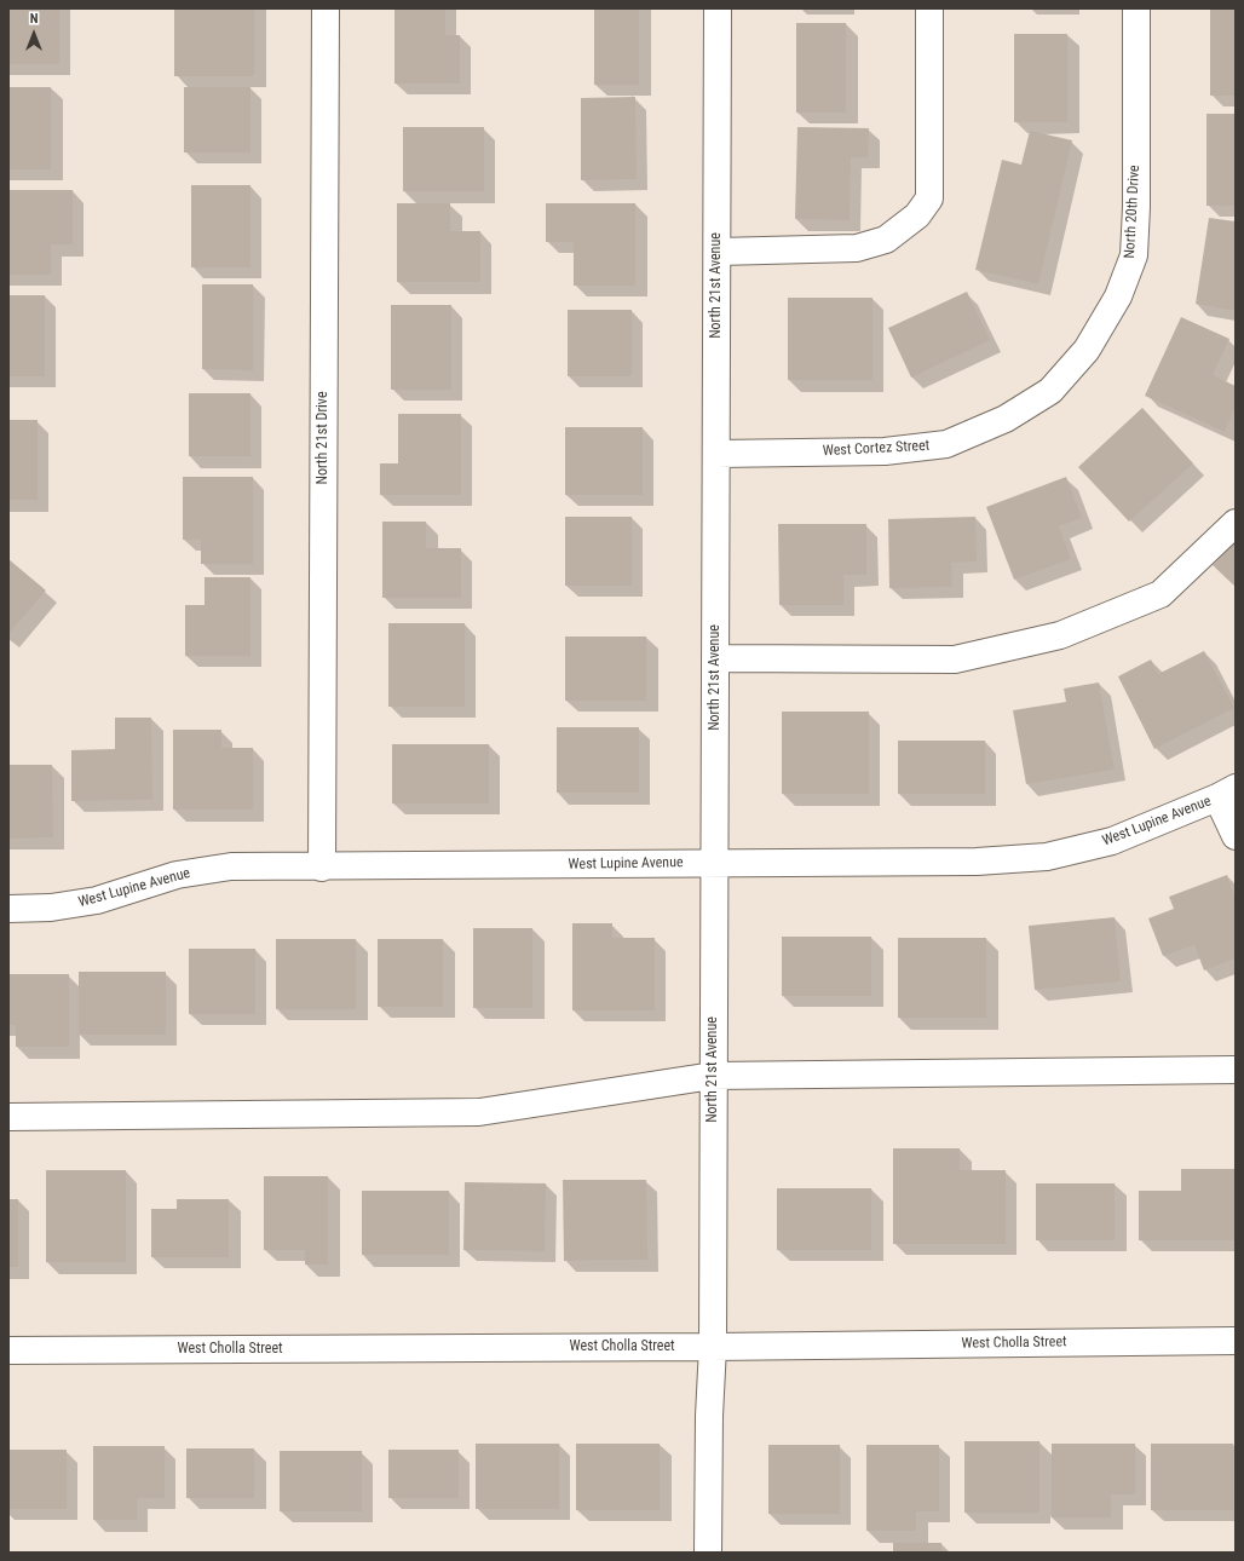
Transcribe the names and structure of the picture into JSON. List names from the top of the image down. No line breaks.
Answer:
{"streets":{"street":["North 20th Drive","North 21st Avenue","North 21st Drive","West Cortez Street","West Lupine Avenue","West Cholla Street"]},"crossings":[["North 20th Drive","West Cortez Street"],["North 21st Avenue","West Cortez Street"],["North 21st Avenue","West Lupine Avenue"],["North 21st Avenue","West Cholla Street"],["North 21st Drive","West Lupine Avenue"]],"north":"top"}
